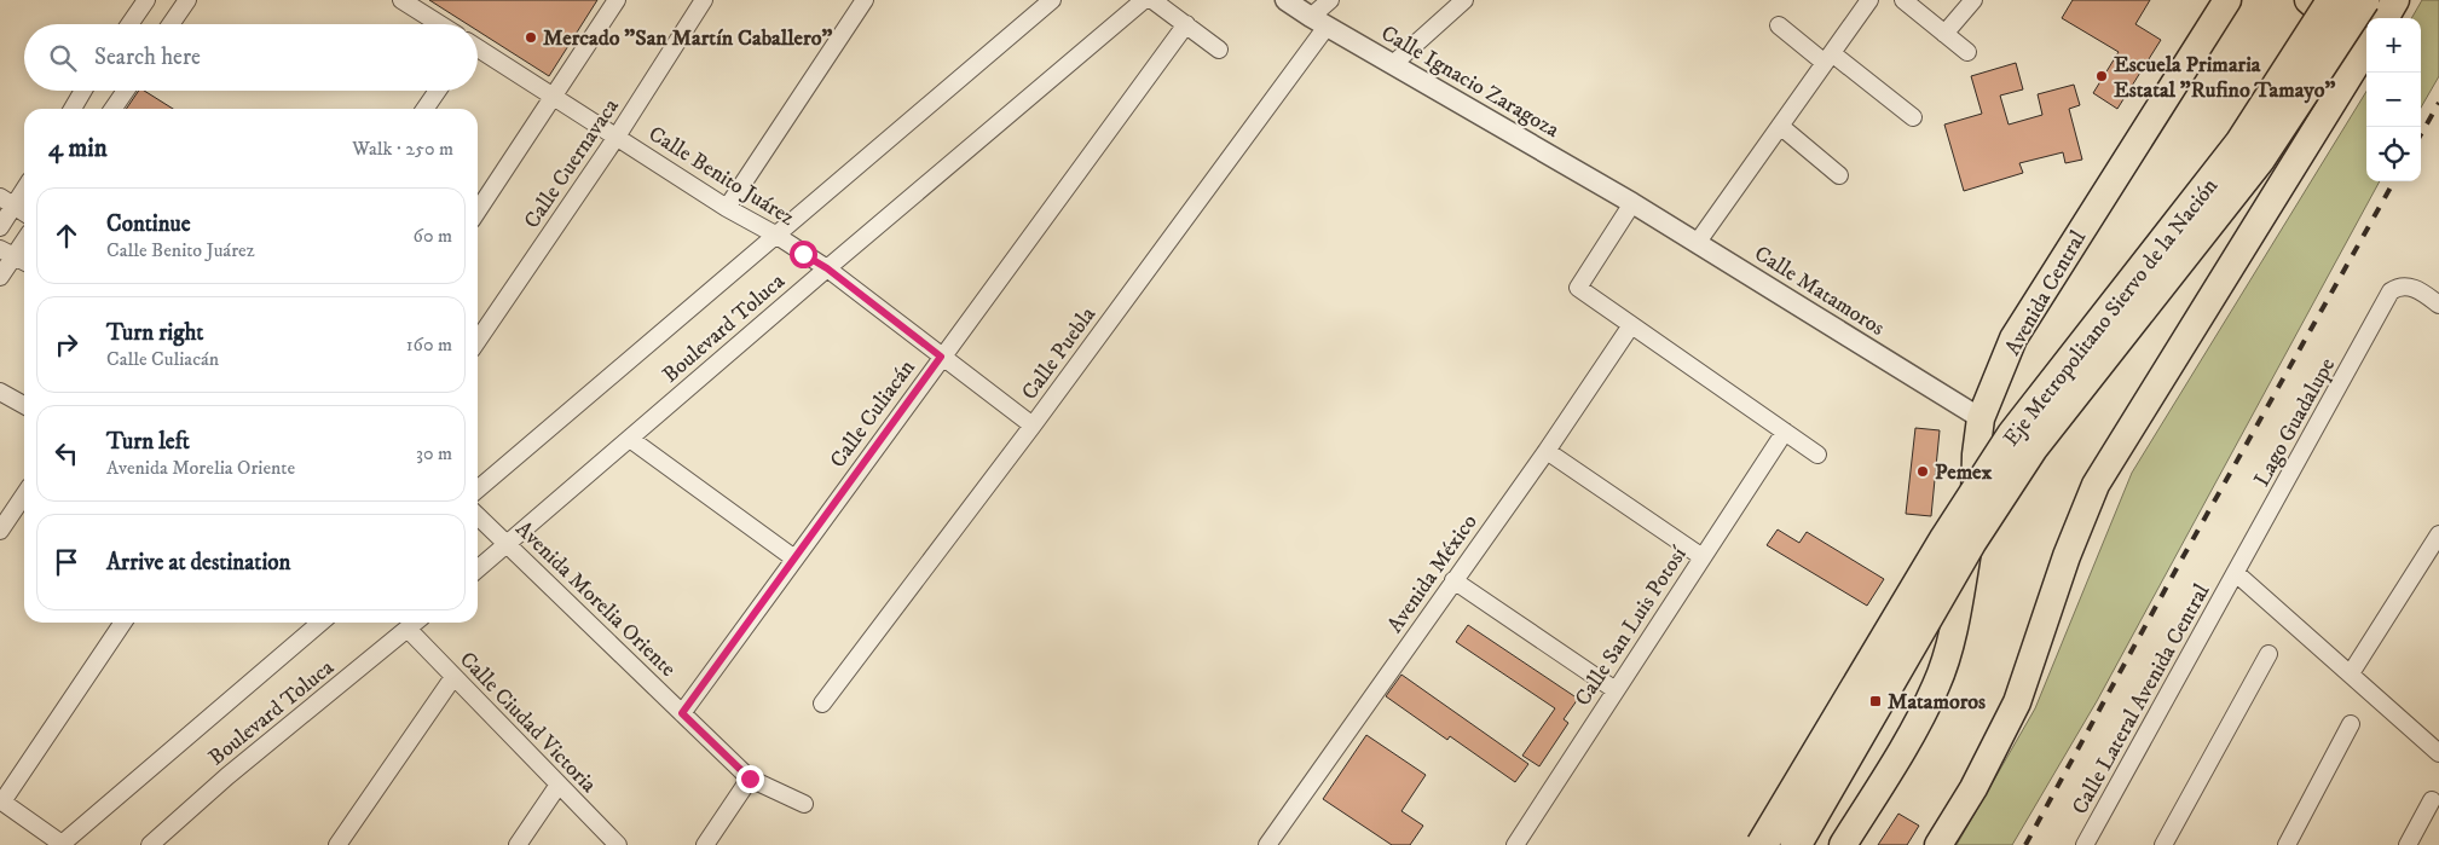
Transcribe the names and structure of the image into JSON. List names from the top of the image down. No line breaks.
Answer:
{"streets":{"highway":["Avenida Central","Eje Metropolitano Siervo de la Nación"],"street":["Calle Ignacio Zaragoza","Calle Cuernavaca","Calle Benito Juárez","Calle Matamoros","Boulevard Toluca","Calle Puebla","Calle Culiacán","Lago Guadalupe","Avenida México","Avenida Morelia Oriente","Calle San Luis Potosí","Calle Lateral Avenida Central","Calle Ciudad Victoria"]},"crossings":[["Calle Ignacio Zaragoza","Calle Matamoros"],["Calle Ignacio Zaragoza","Calle Puebla"],["Calle Cuernavaca","Calle Benito Juárez"],["Calle Benito Juárez","Boulevard Toluca"],["Calle Benito Juárez","Calle Puebla"],["Calle Benito Juárez","Calle Culiacán"],["Calle Matamoros","Avenida Central"],["Boulevard Toluca","Avenida Morelia Oriente"],["Boulevard Toluca","Calle Ciudad Victoria"],["Calle Culiacán","Avenida Morelia Oriente"],["Lago Guadalupe","Calle Lateral Avenida Central"]],"places":{"other":["Mercado \"San Martín Caballero\"","Escuela Primaria Estatal \"Rufino Tamayo\"","Pemex"],"transit":["Matamoros"]},"page":{"map_buttons":["+","−"],"search":"Search here","heading":["4 min","Walk · 250 m"],"list":[["Continue","Calle Benito Juárez","60 m"],["Turn right","Calle Culiacán","160 m"],["Turn left","Avenida Morelia Oriente","30 m"],"Arrive at destination"]}}
